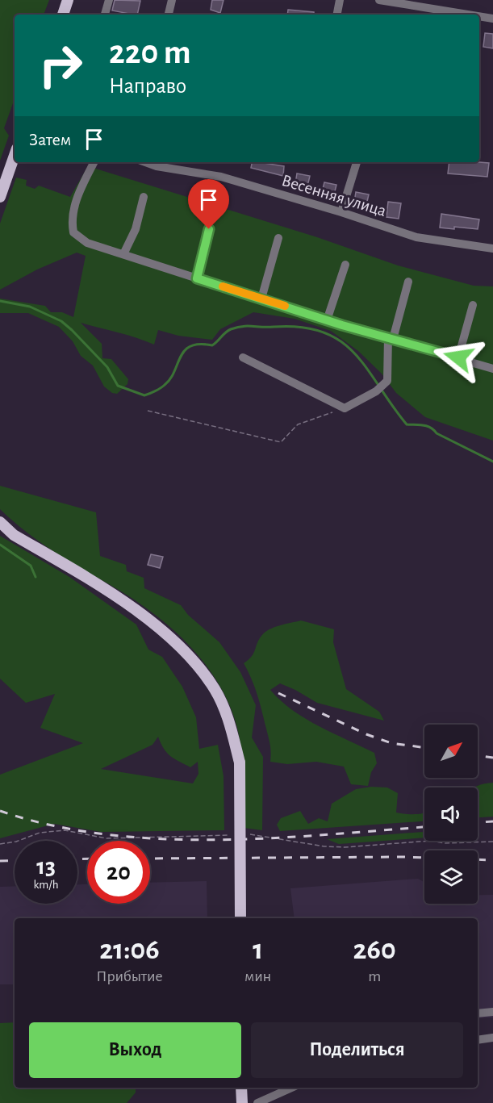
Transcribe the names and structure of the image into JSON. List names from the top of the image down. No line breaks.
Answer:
{"streets":{"street":["Весенняя улица"]},"north":"top right","page":{"turn":["220 m","Направо"],"then":"Затем","speed":"13 km/h","limit":"20","eta":["21:06","Прибытие","1","мин","260","m"],"buttons":["Выход","Поделиться"]}}
